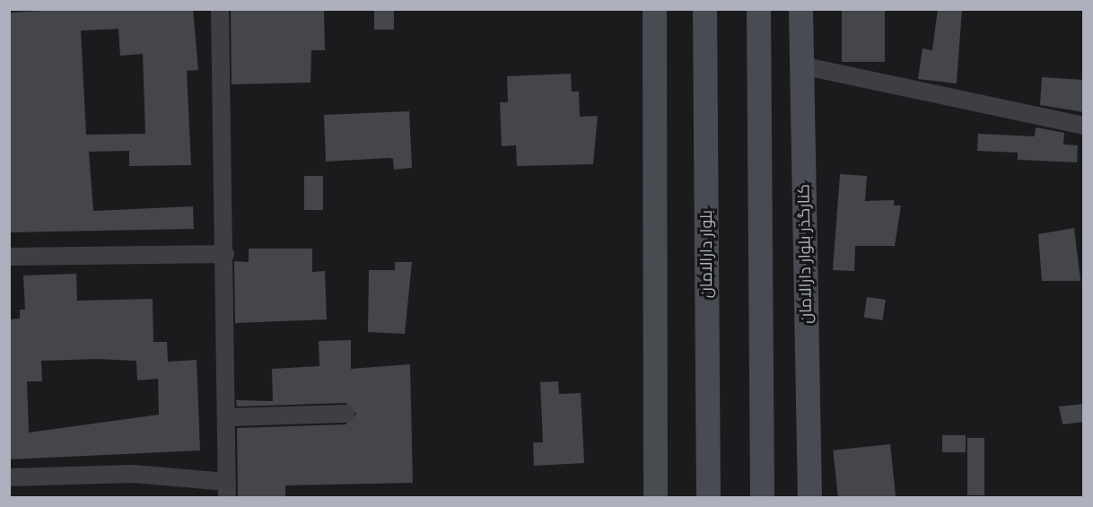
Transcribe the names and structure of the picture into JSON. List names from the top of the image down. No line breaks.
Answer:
{"streets":{"street":["بلوار دارالامان","کنارگذر بلوار دارالامان"]}}
